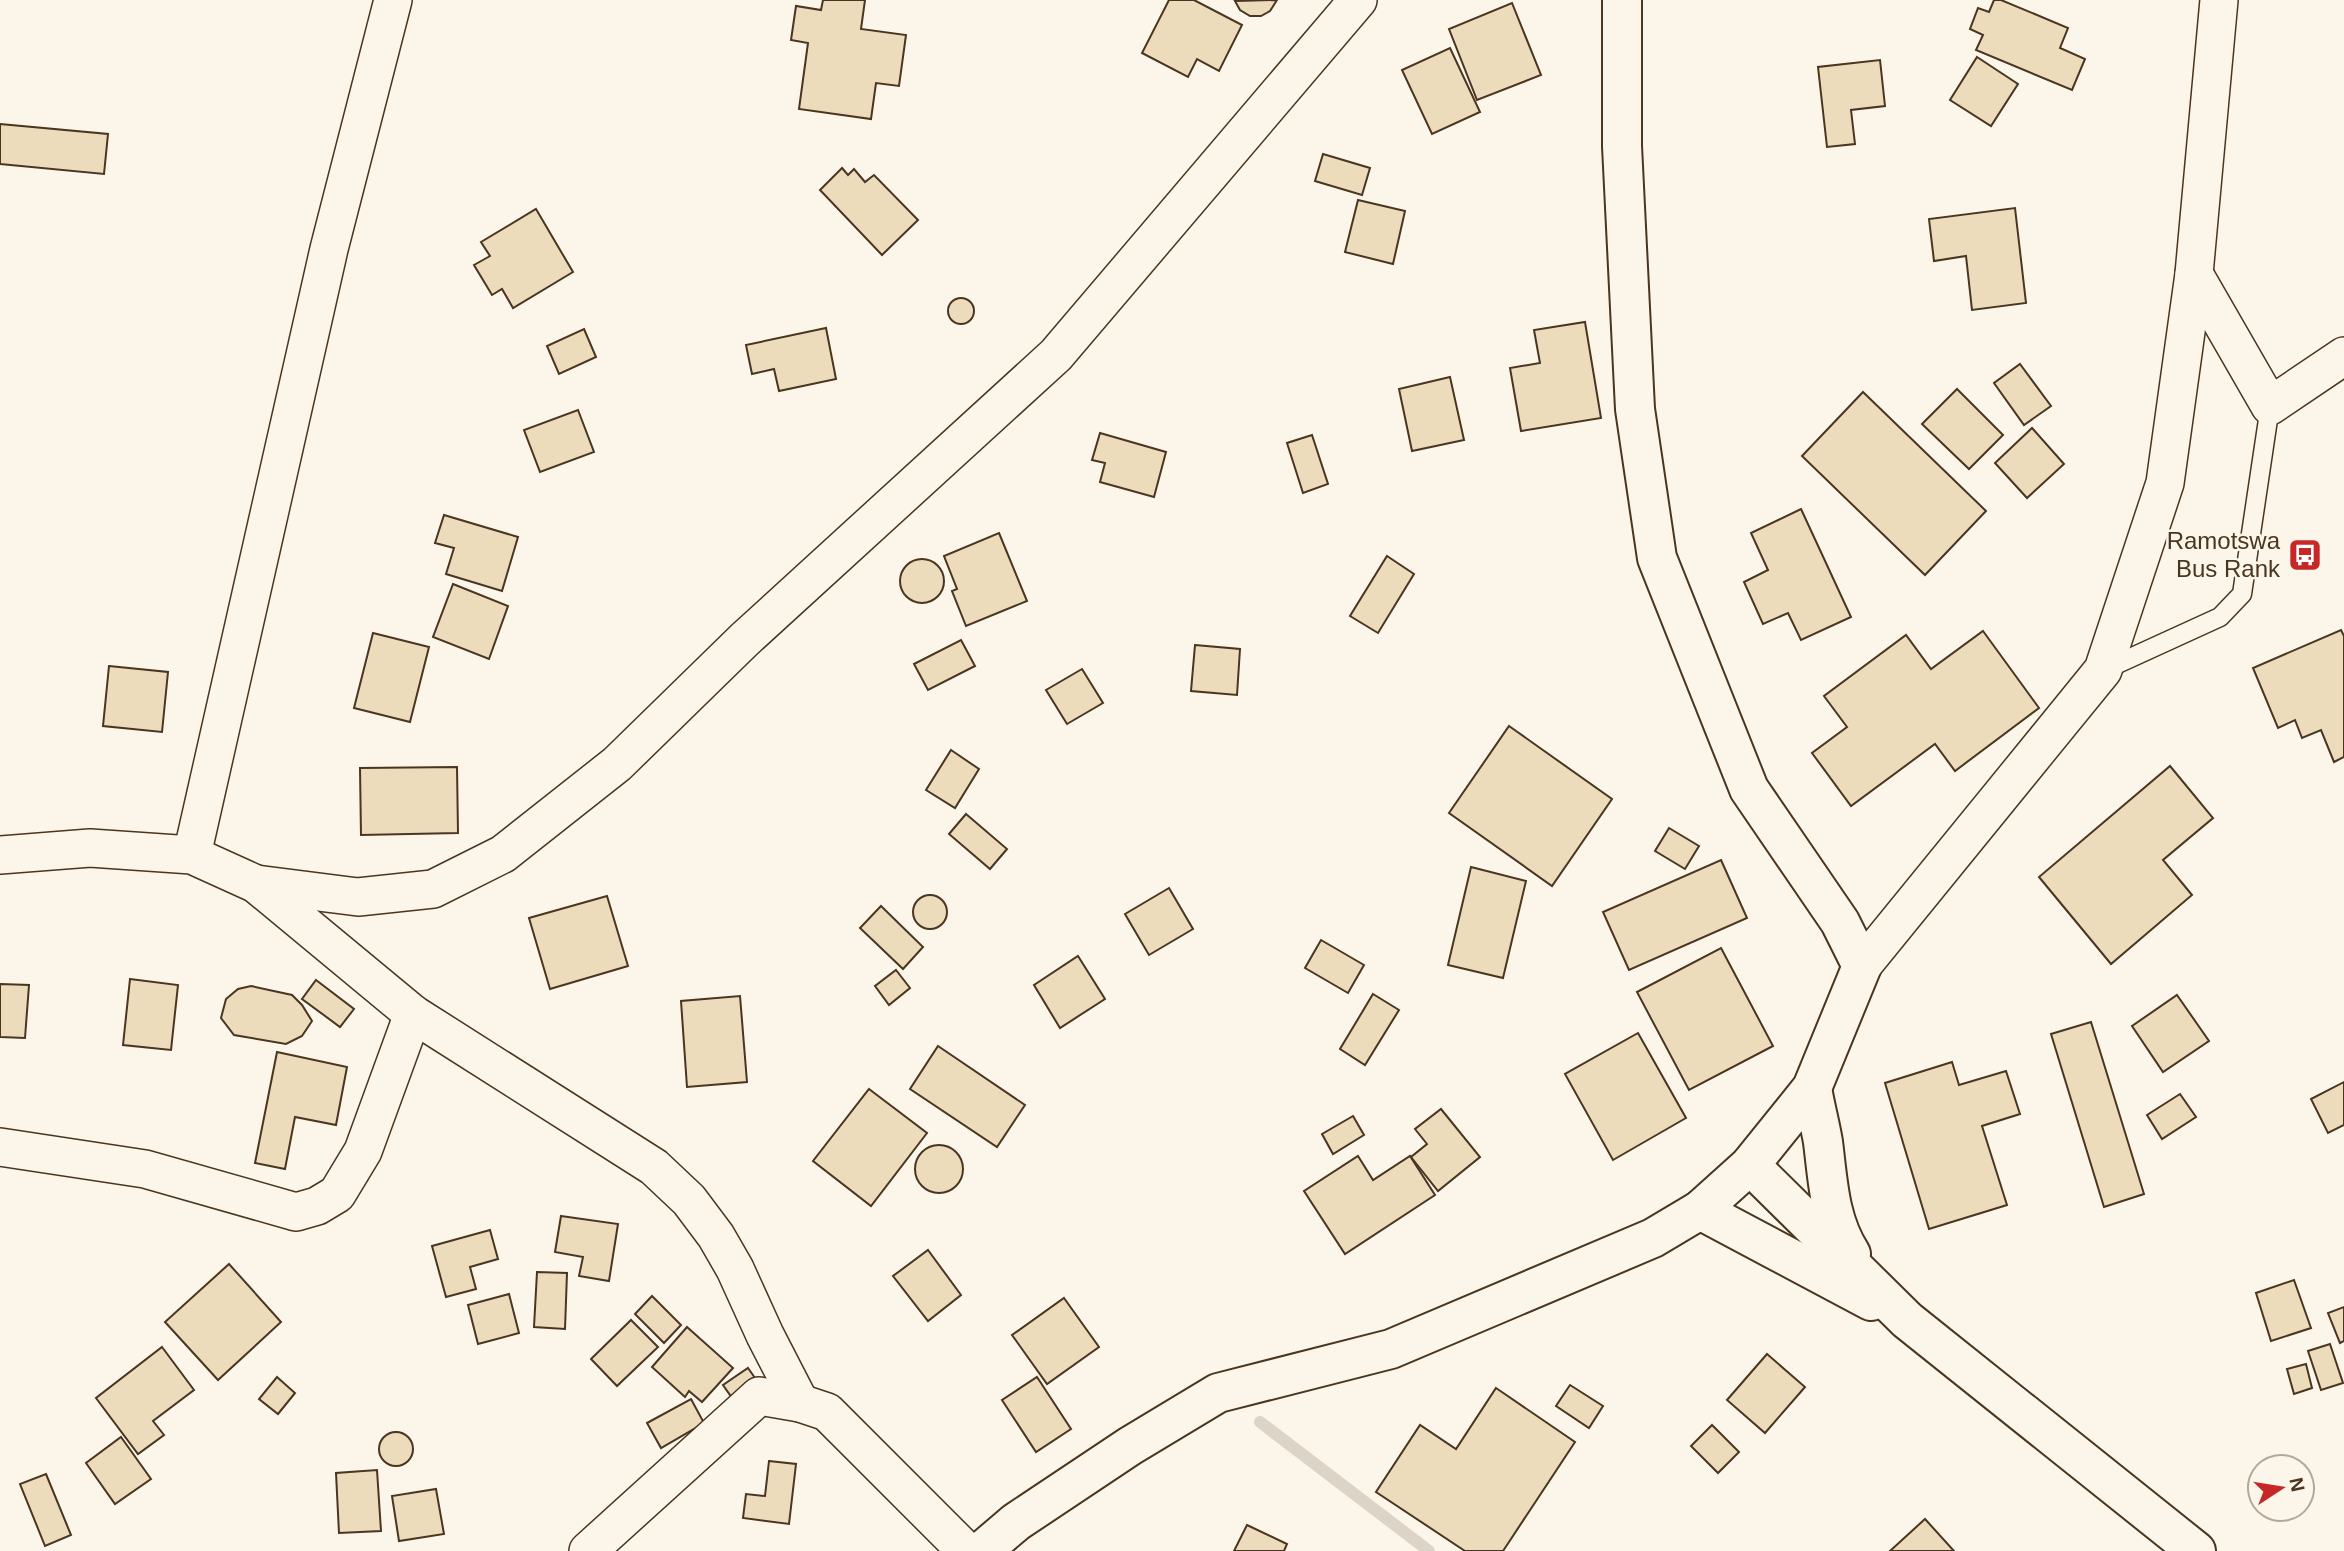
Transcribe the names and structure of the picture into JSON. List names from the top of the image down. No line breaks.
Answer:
{"places":{"bus stop":["Ramotswa Bus Rank"]},"north":"right"}
